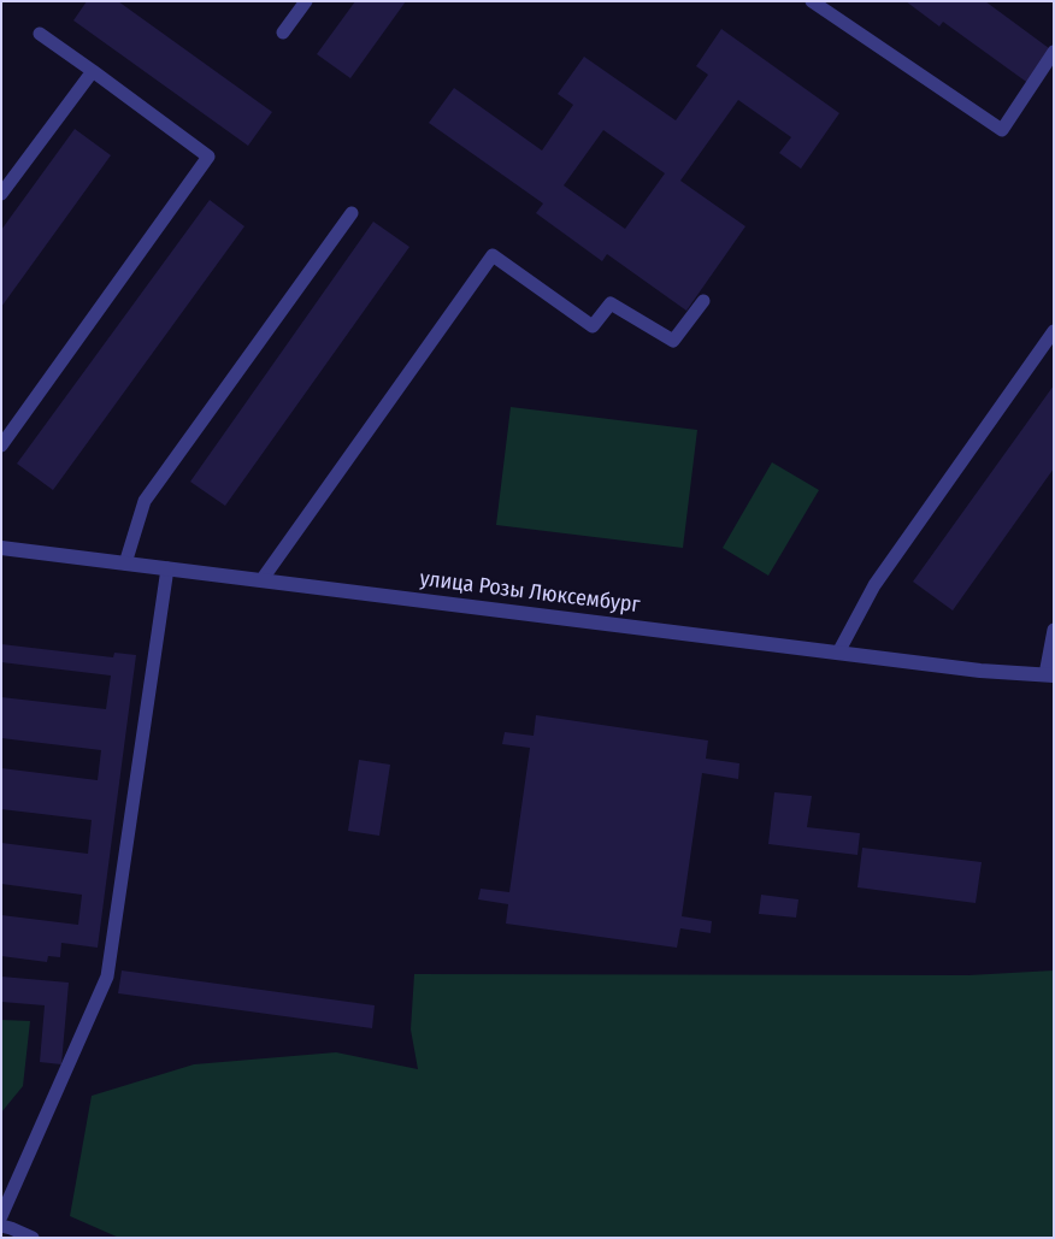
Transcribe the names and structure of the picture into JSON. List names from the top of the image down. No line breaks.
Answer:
{"streets":{"street":["улица Розы Люксембург"]}}
